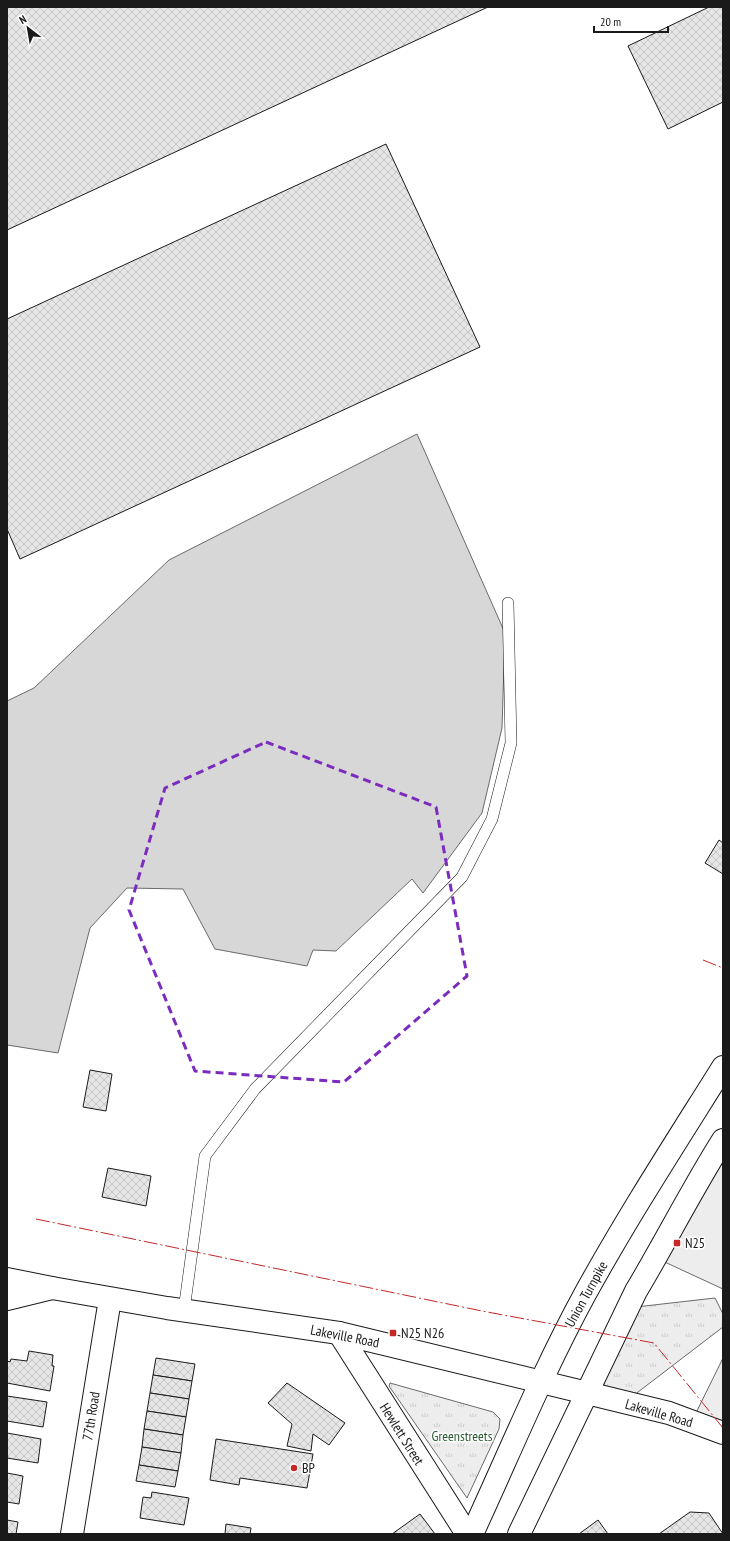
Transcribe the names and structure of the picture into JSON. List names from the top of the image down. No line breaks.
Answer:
{"streets":{"main road":["Union Turnpike","Lakeville Road","77th Road","Hewlett Street"]},"crossings":[["Union Turnpike","Lakeville Road"],["Lakeville Road","77th Road"],["Lakeville Road","Hewlett Street"]],"parks":["Greenstreets"],"places":{"transit":["N25","N25 N26"],"other":["BP"]},"scale_bar":"20 m","north":"top left"}
